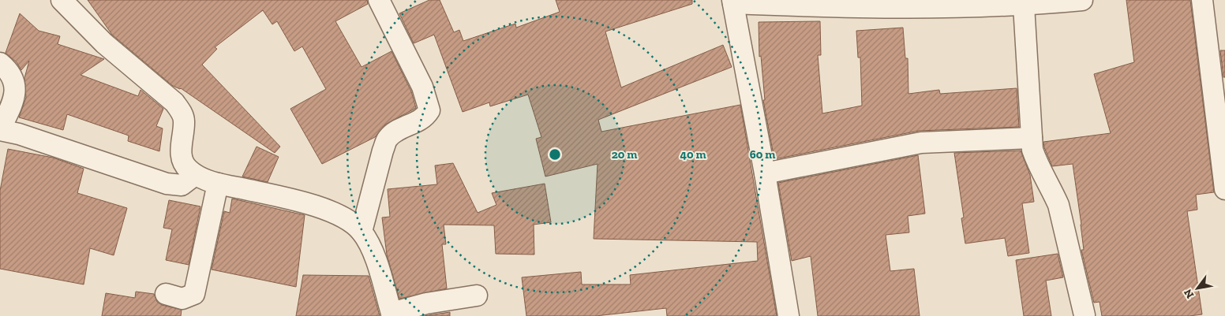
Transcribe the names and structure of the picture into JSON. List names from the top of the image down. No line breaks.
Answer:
{"north":"bottom left","rings":["20 m","40 m","60 m"]}
